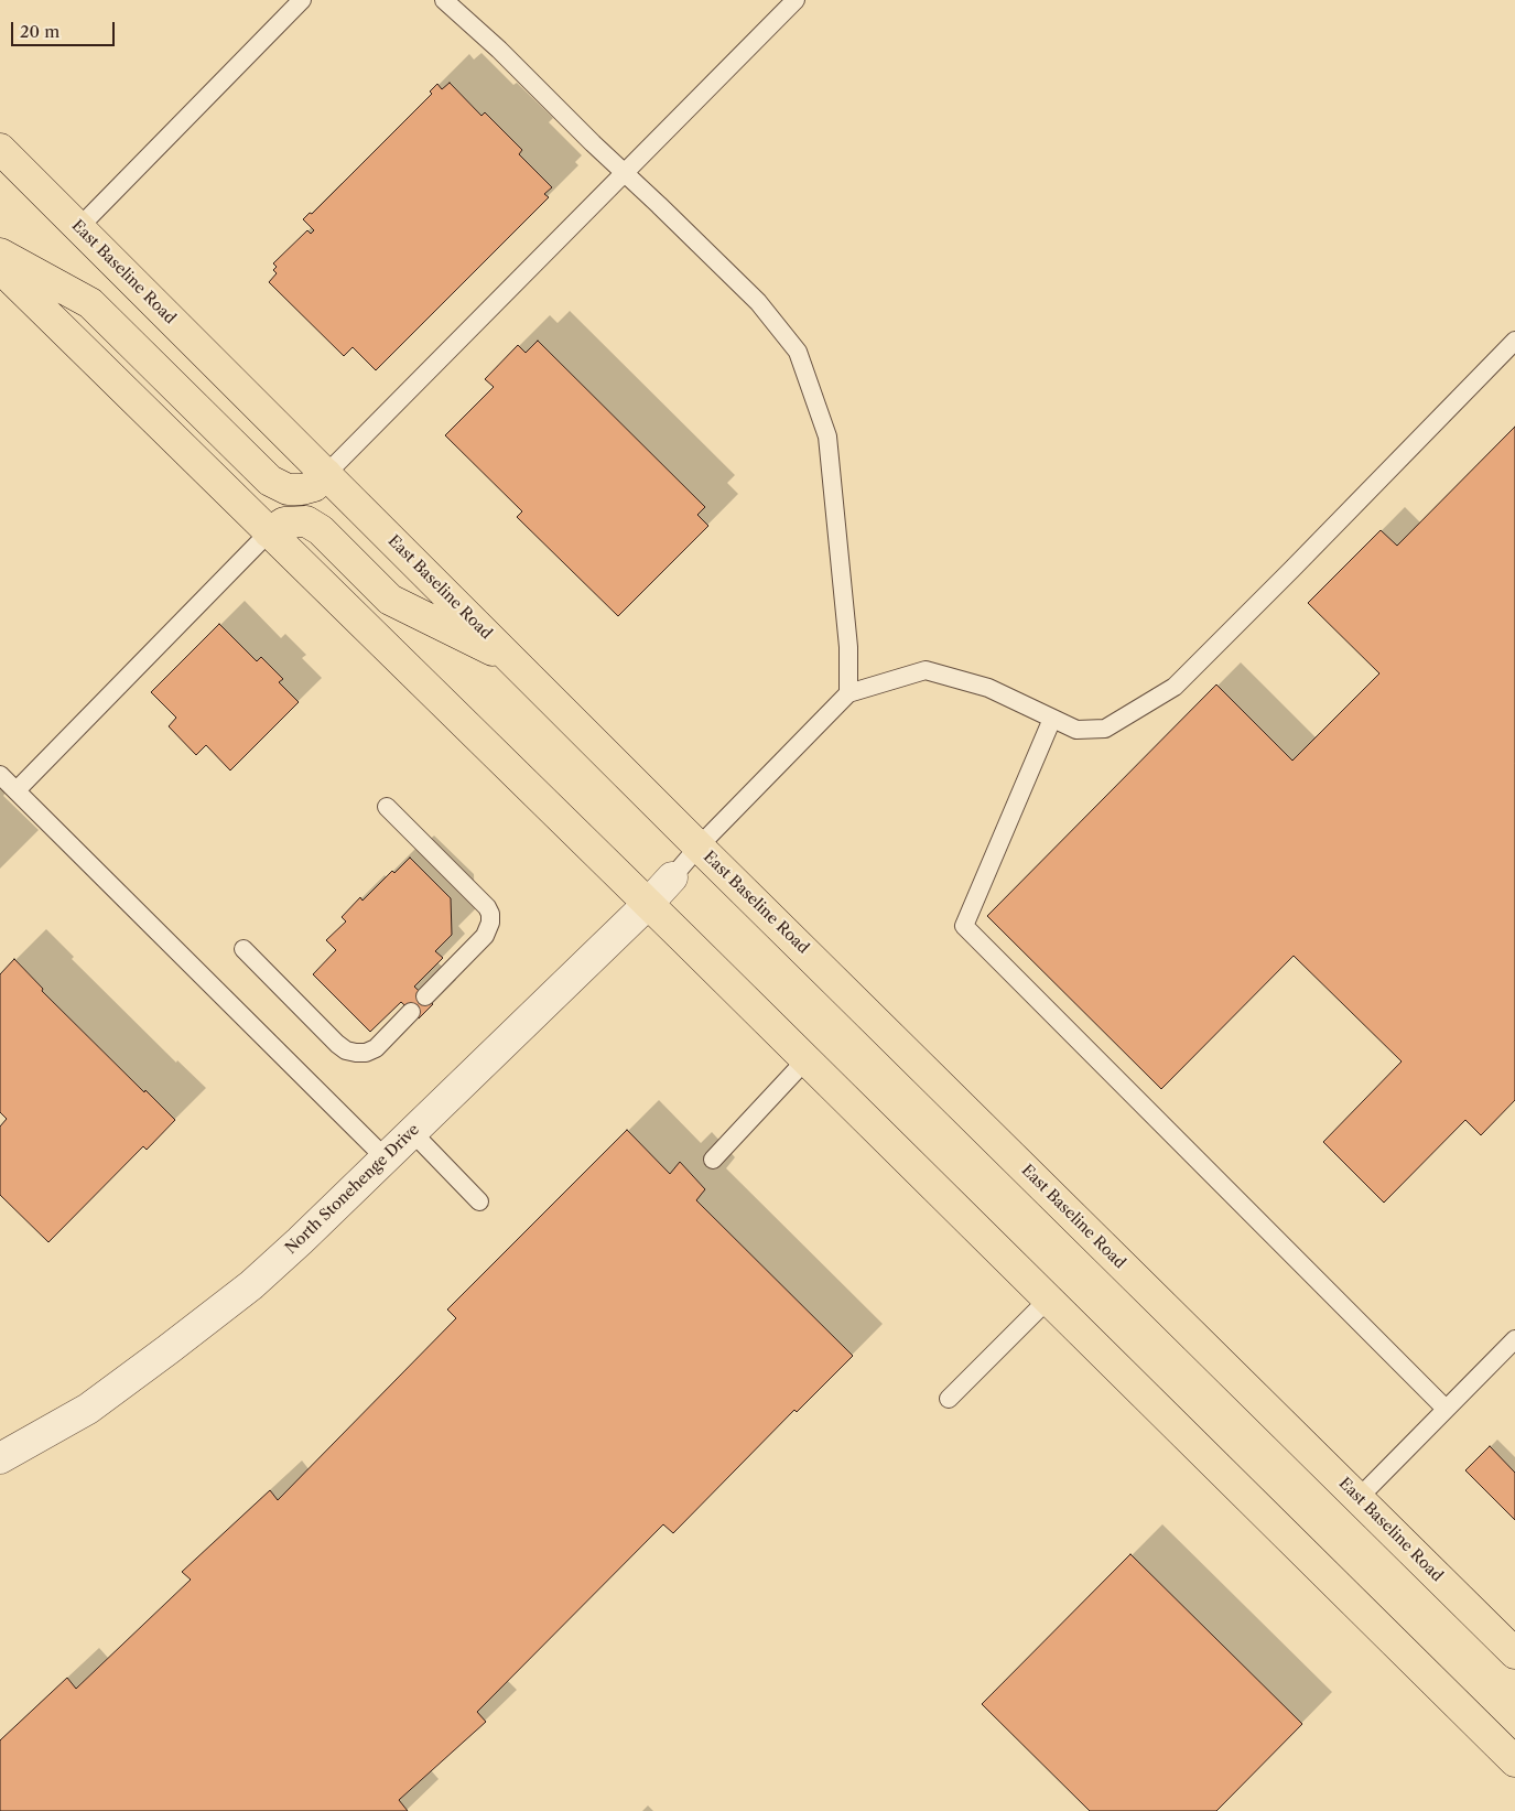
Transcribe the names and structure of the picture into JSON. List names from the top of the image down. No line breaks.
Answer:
{"streets":{"main road":["East Baseline Road"],"street":["North Stonehenge Drive"]},"scale_bar":"20 m"}
